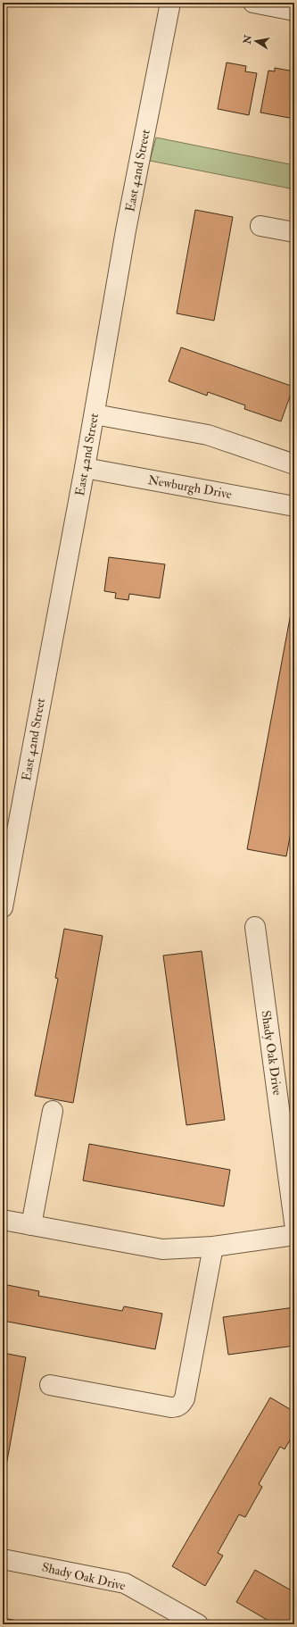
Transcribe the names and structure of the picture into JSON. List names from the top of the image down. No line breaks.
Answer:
{"streets":{"street":["East 42nd Street","Newburgh Drive","Shady Oak Drive"]},"crossings":[["East 42nd Street","Newburgh Drive"]],"north":"left"}
